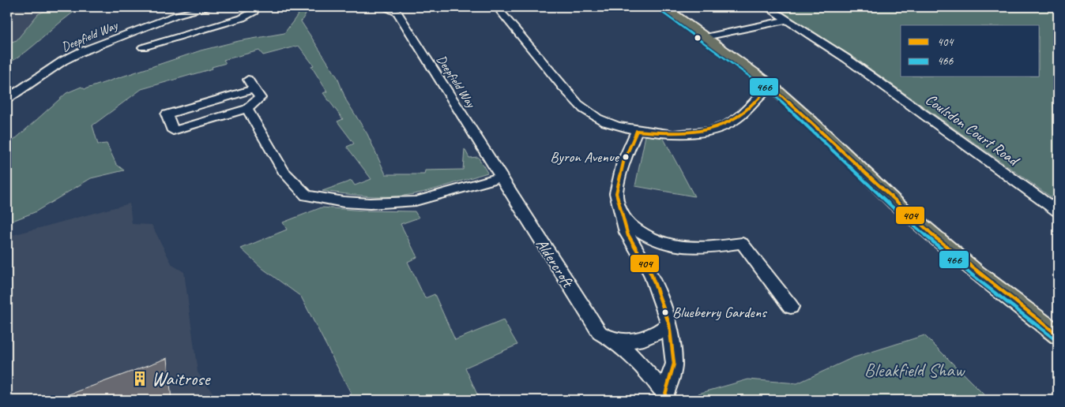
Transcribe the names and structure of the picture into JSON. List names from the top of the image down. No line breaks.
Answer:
{"streets":{"street":["Deepfield Way","Coulsdon Court Road","Aldercroft"]},"crossings":[["Deepfield Way","Aldercroft"]],"parks":["Bleakfield Shaw"],"places":{"other":["Byron Avenue","Blueberry Gardens"],"building":["Waitrose"]},"lines":["transit line 466","transit line 404"],"legend":["404","466"]}
